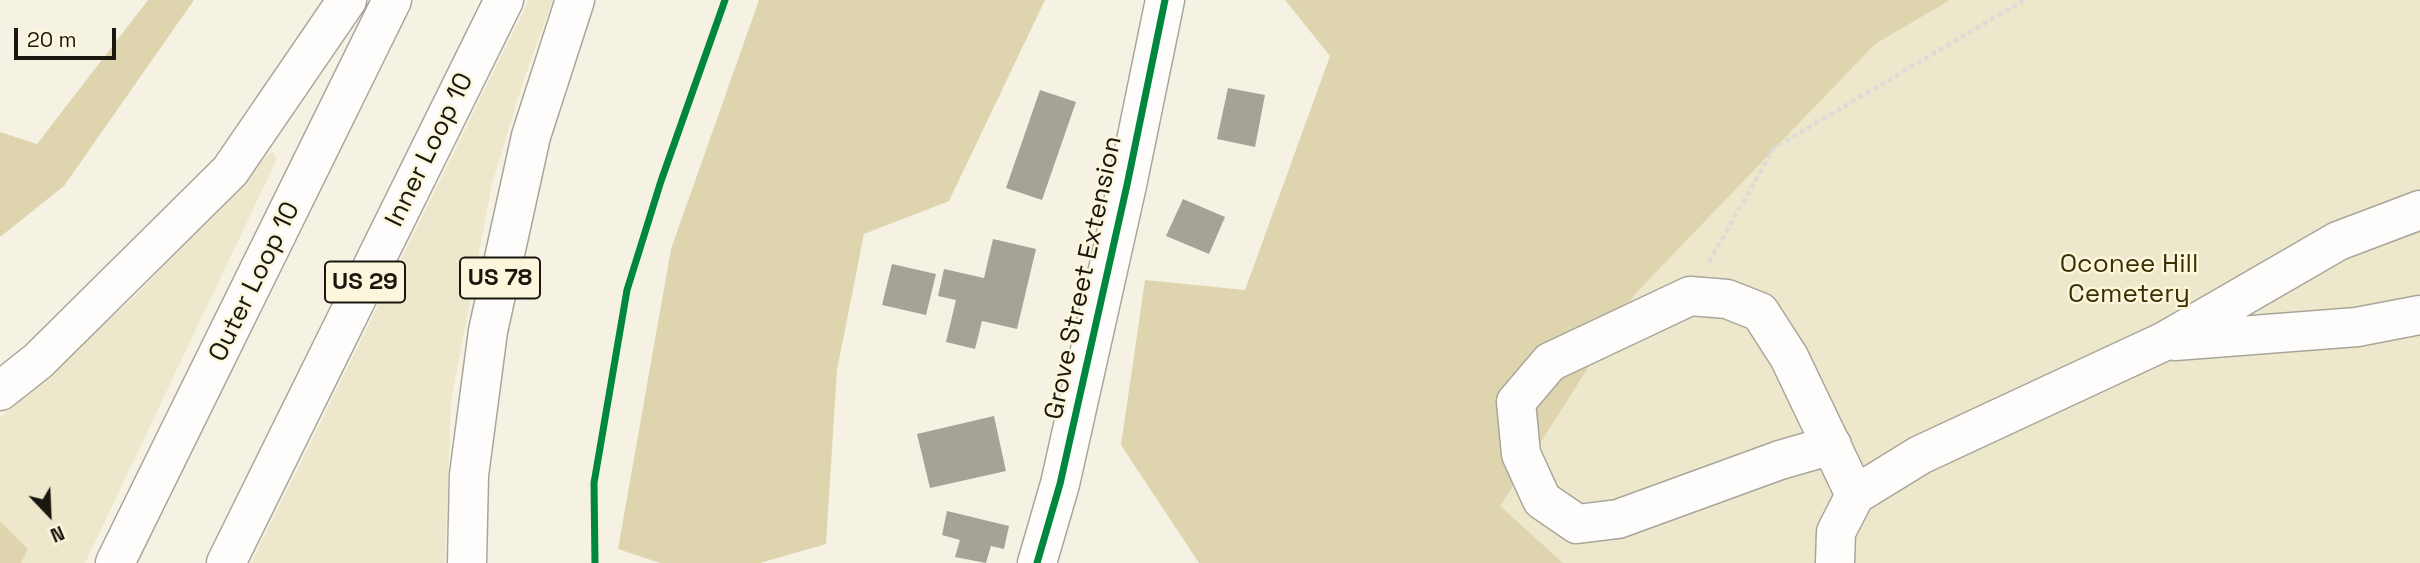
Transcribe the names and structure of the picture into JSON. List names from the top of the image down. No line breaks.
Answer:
{"streets":{"main road":["Inner Loop 10","US 78","Grove Street Extension","Outer Loop 10","US 29"]},"parks":["Oconee Hill Cemetery"],"scale_bar":"20 m","north":"bottom right"}
